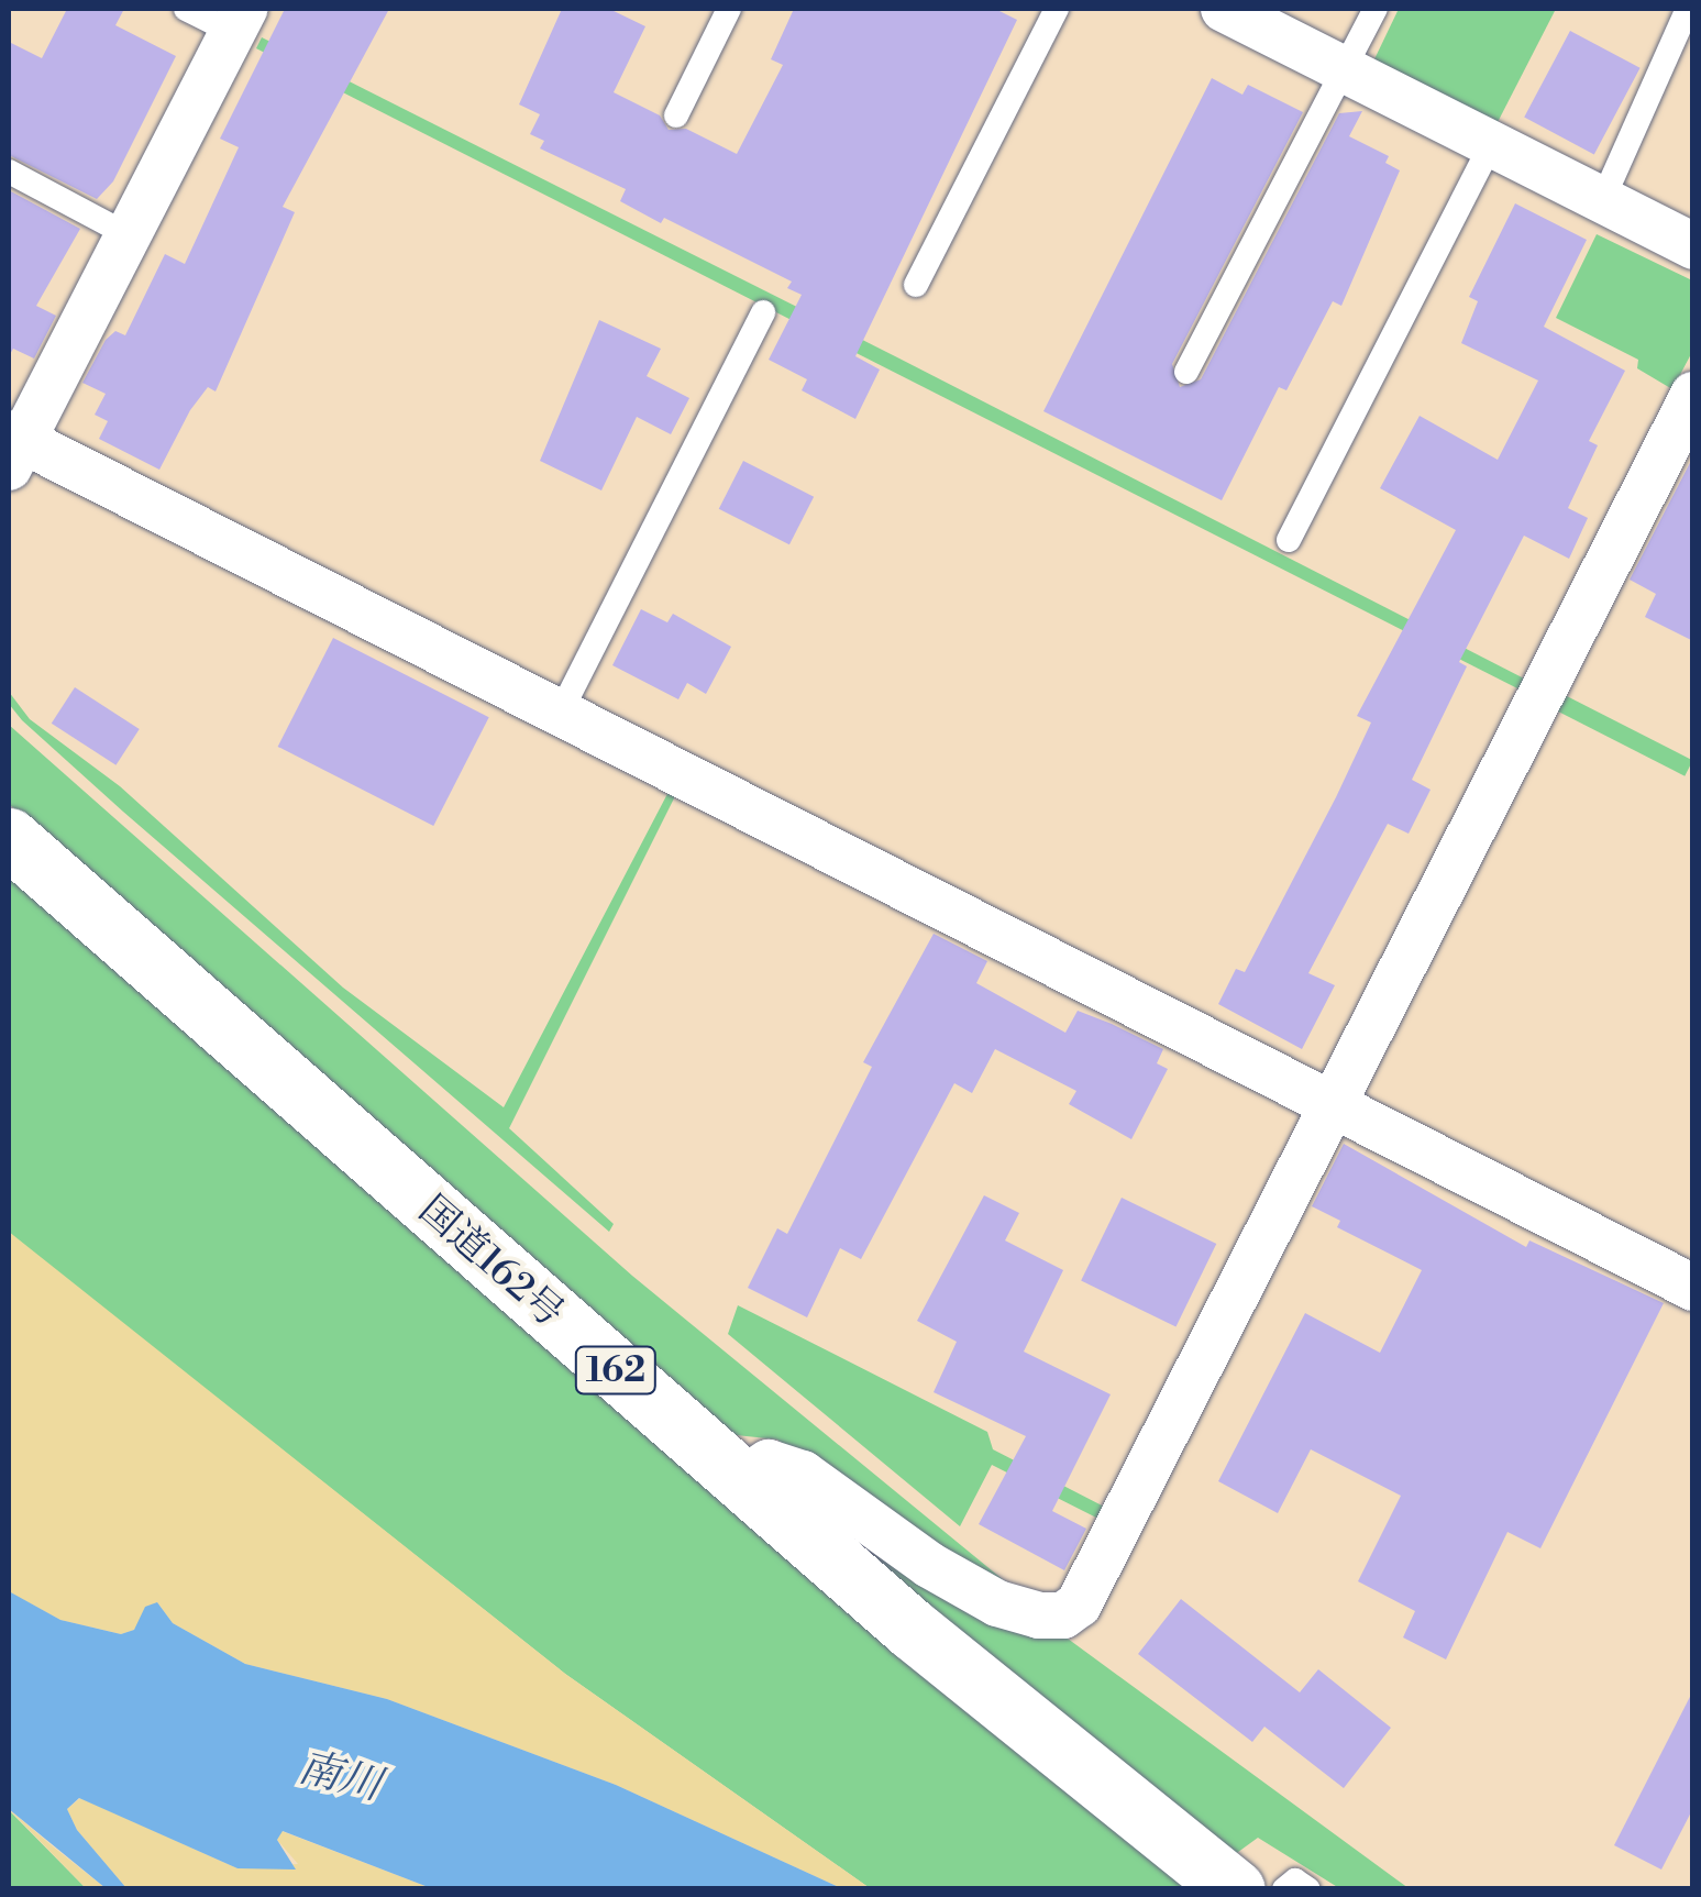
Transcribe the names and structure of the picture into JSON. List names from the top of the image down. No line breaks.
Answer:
{"streets":{"highway":["国道162号","162"]},"water":["南川"]}
